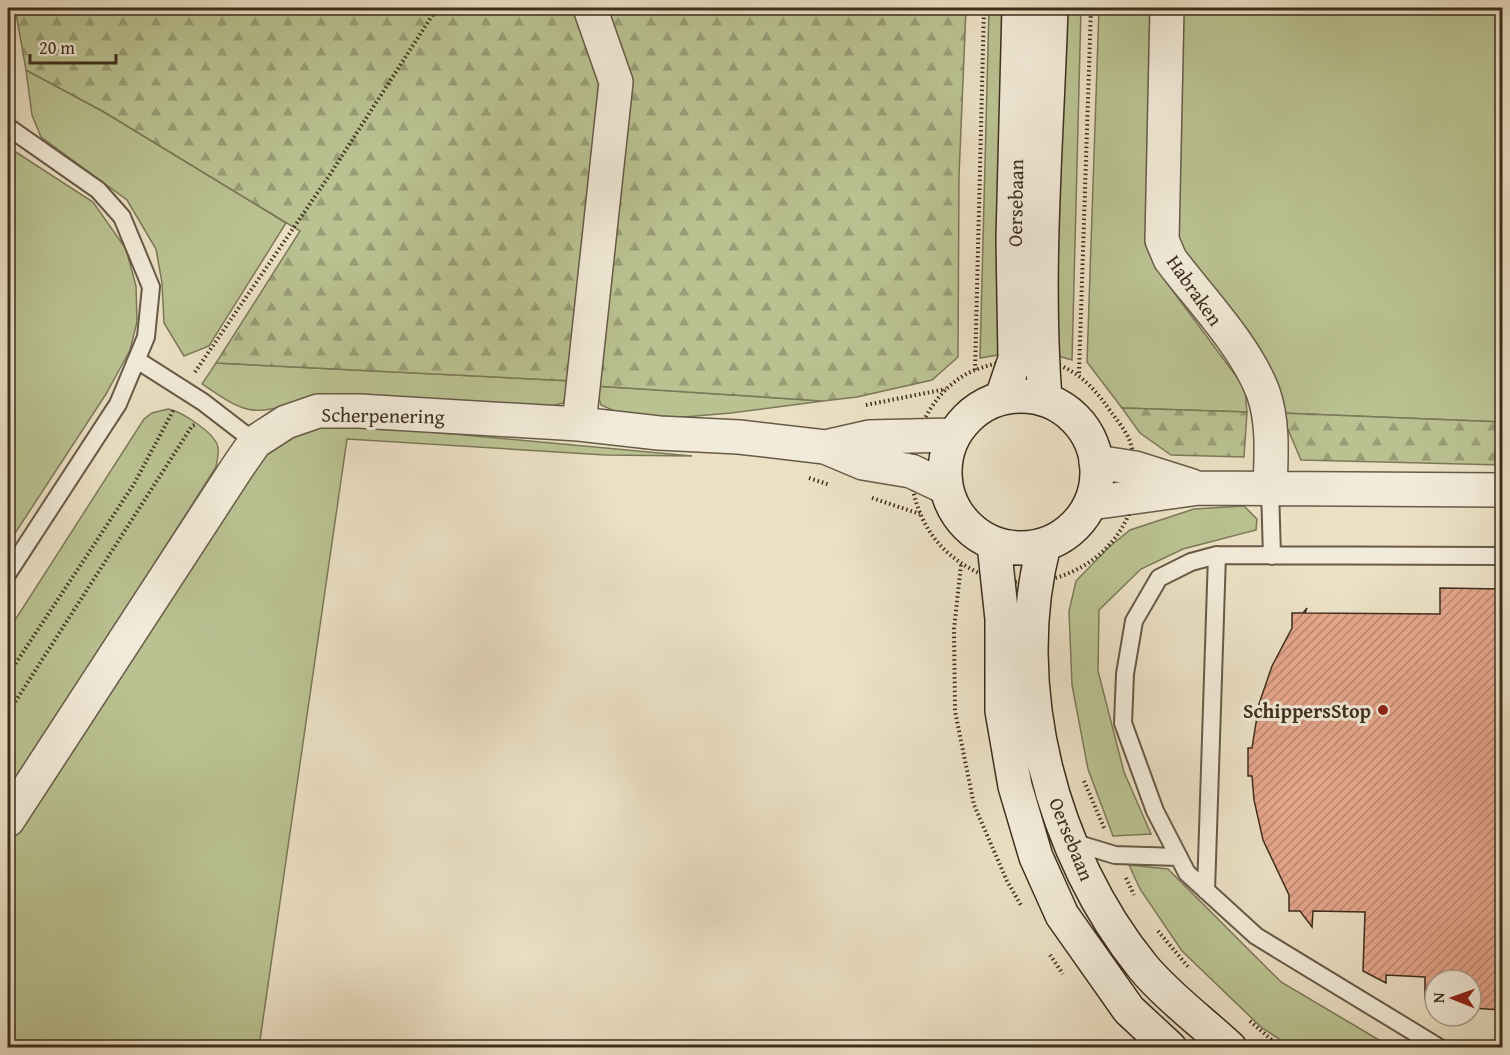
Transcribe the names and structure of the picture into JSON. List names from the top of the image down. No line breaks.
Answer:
{"streets":{"street":["Oersebaan","Habraken","Scherpenering"]},"crossings":[["Oersebaan","Scherpenering"]],"places":["SchippersStop"],"scale_bar":"20 m","north":"left"}
